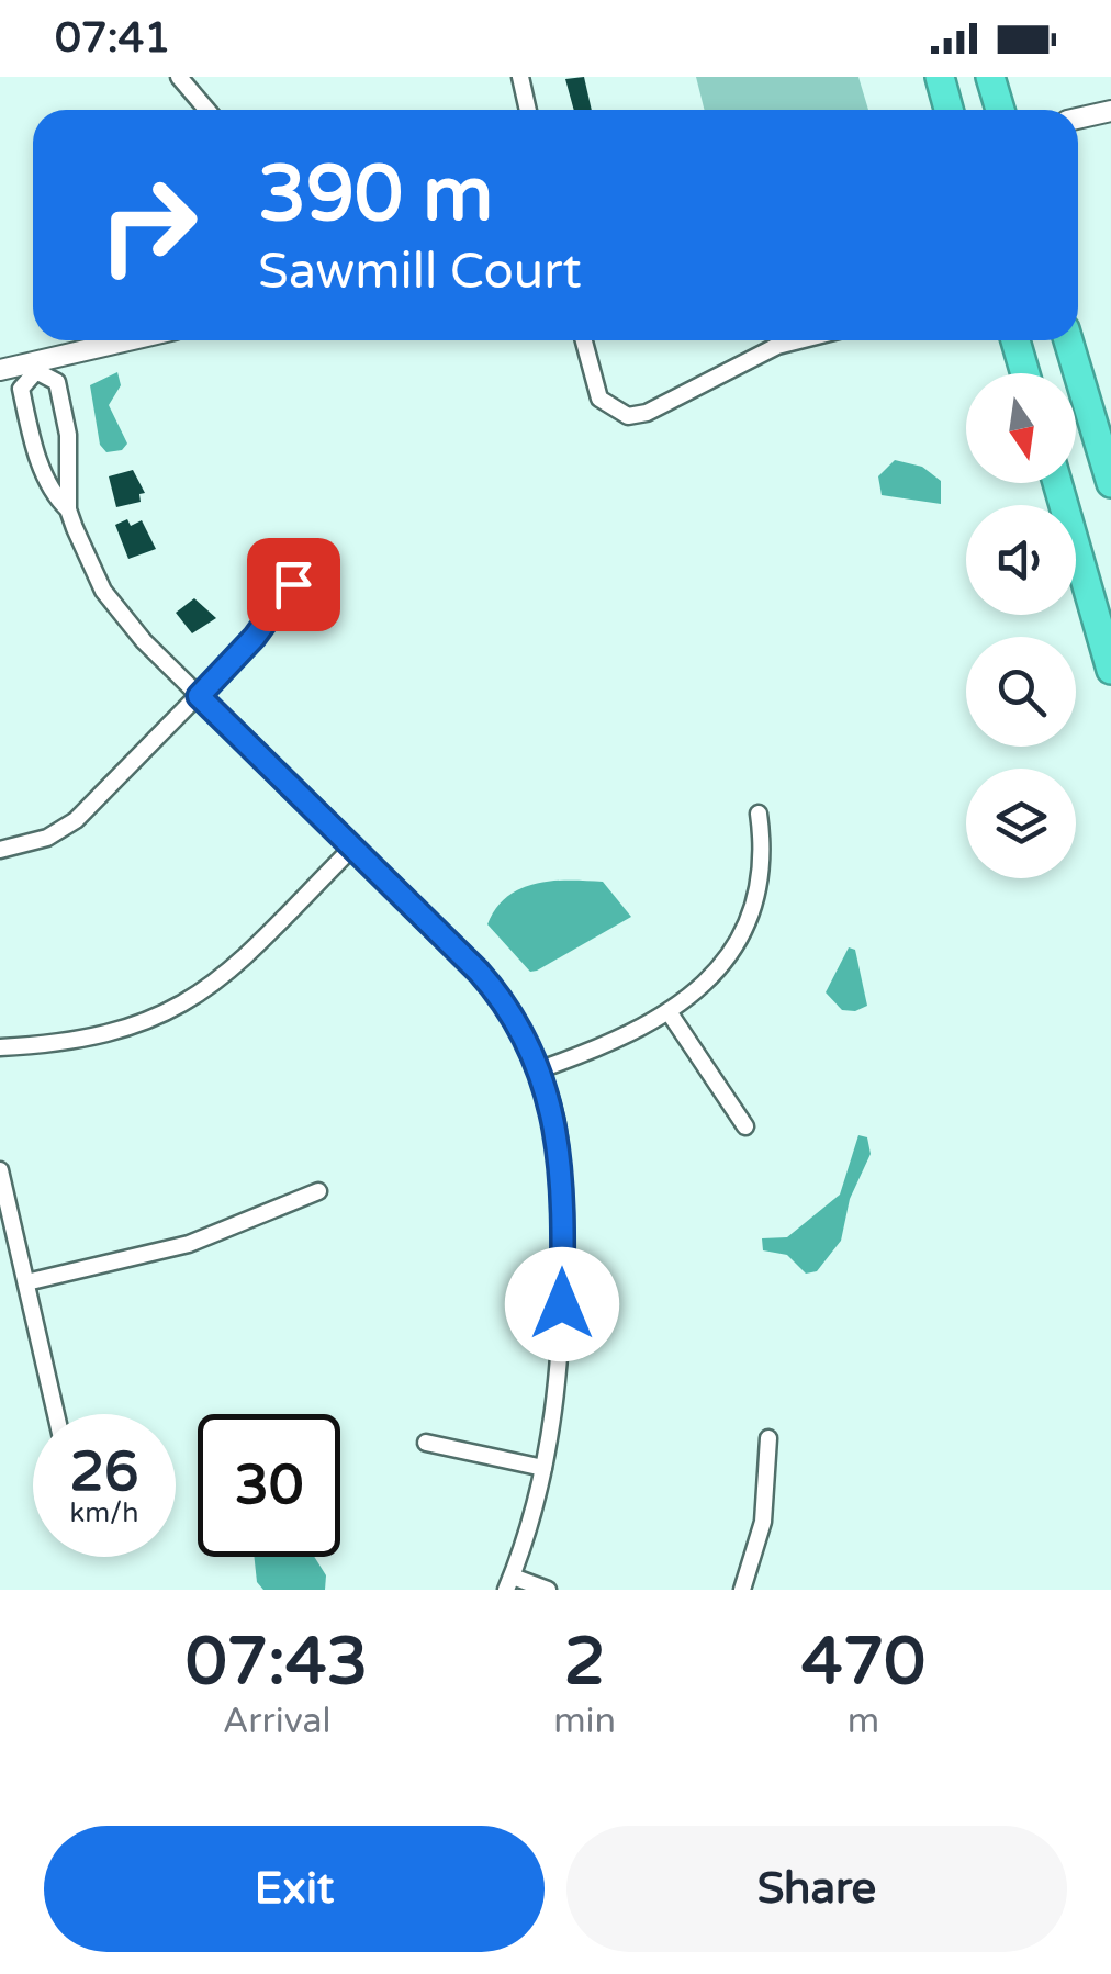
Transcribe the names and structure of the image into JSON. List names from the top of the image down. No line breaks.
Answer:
{"north":"bottom","page":{"status":"07:41","turn":["390 m","Sawmill Court"],"speed":"26 km/h","limit":"30","eta":["07:43","Arrival","2","min","470","m"],"buttons":["Exit","Share"]}}
